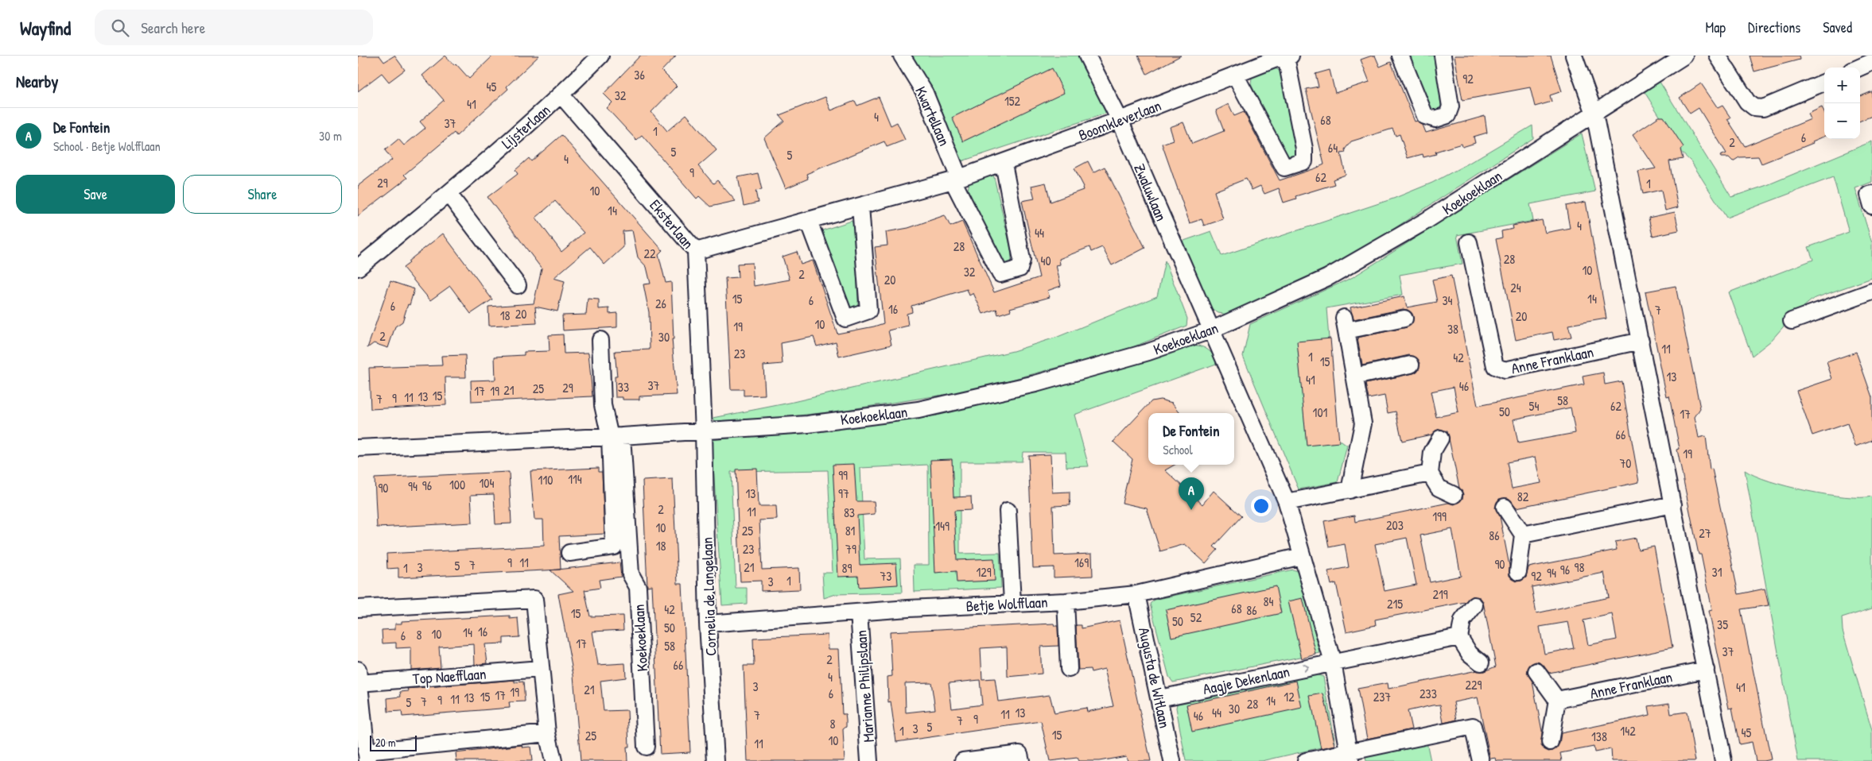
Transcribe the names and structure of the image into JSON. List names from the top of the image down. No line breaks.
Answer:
{"streets":{"street":["Kwartellaan","Boomkleverlaan","Lijsterlaan","Zwaluwlaan","Koekoeklaan","Eksterlaan","Anne Franklaan","Cornelia de Langelaan","Betje Wolfflaan","Top Naefflaan","Augusta de Witlaan","Aagje Dekenlaan","Marianne Philipslaan"]},"crossings":[["Kwartellaan","Boomkleverlaan"],["Boomkleverlaan","Zwaluwlaan"],["Boomkleverlaan","Eksterlaan"],["Lijsterlaan","Eksterlaan"],["Zwaluwlaan","Koekoeklaan"],["Koekoeklaan","Eksterlaan"],["Koekoeklaan","Cornelia de Langelaan"],["Eksterlaan","Cornelia de Langelaan"],["Cornelia de Langelaan","Betje Wolfflaan"],["Betje Wolfflaan","Augusta de Witlaan"],["Betje Wolfflaan","Marianne Philipslaan"],["Augusta de Witlaan","Aagje Dekenlaan"]],"one_way":["Aagje Dekenlaan"],"house_numbers":["36","92","45","32","152","41","4","68","37","1","6","2","64","5","5","4","9","62","29","1","10","14","4","44","28","22","28","40","10","32","2","20","24","15","14","6","34","26","6","16","7","20","18","20","10","19","38","2","30","11","23","1","42","15","13","41","37","46","33","29","25","21","17","19","15","13","11","9","7","58","54","62","50","101","17","66","19","70","99","114","110","104","100","96","94","90","13","97","82","2","11","83","199","203","149","10","25","81","27","86","18","23","79","9","11","169","90","7","5","3","21","98","1","89","96","129","31","94","73","92","1","3","219","84","215","68","42","86","15","52","50","35","50","16","14","10","8","6","17","58","37","2","66","4","229","3","41","21","19","6","233","17","15","12","237","13","11","9","14","7","5","28","30","13","44","11","7","46","9","7","8","5","3","1","142","45","15","25","138","10","11"],"scale_bar":"20 m","page":{"header":"Wayfind","search":"Search here","nav":["Map","Directions","Saved"],"heading":"Nearby","map_buttons":["+","−"],"list":[{"mark":"A","name":"De Fontein","note":"School · Betje Wolfflaan","value":"30 m"}],"buttons":["Save","Share"],"popup":["De Fontein","School"],"pins":"A","scale":"20 m"}}
